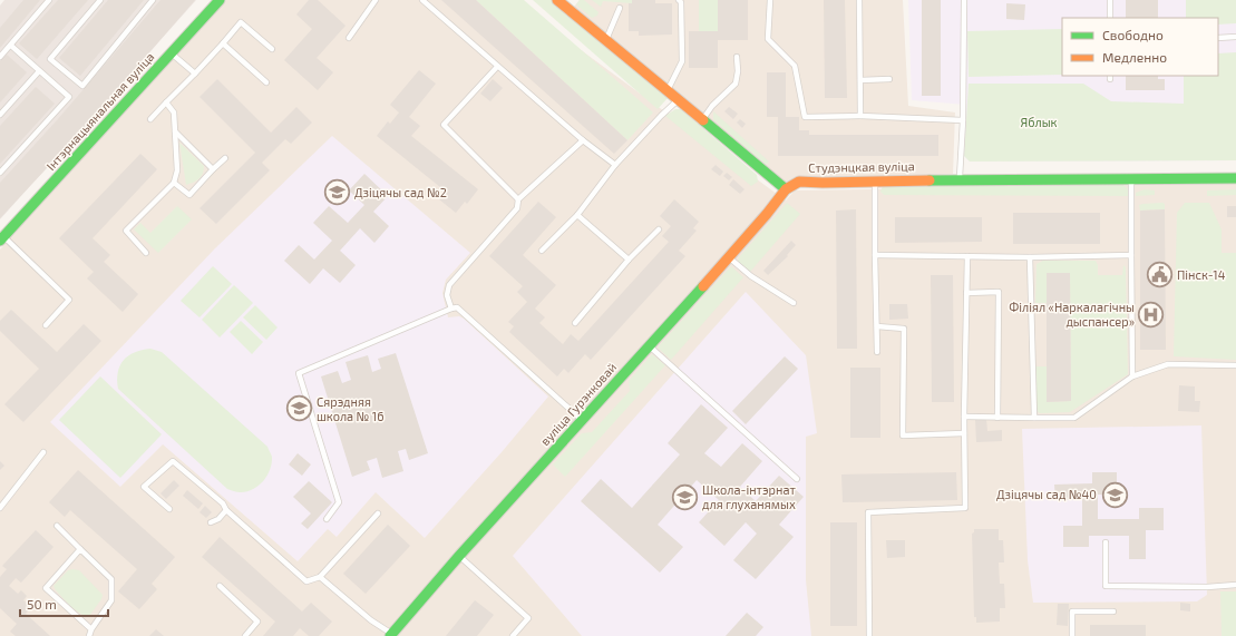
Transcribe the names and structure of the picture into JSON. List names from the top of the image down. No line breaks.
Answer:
{"streets":{"street":["Інтэрнацыянальная вуліца","Студэнцкая вуліца","вуліца Гурэнковай"]},"crossings":[["Студэнцкая вуліца","вуліца Гурэнковай"]],"parks":["Яблык"],"places":{"school or university":["Дзіцячы сад №2","Сярэдняя школа № 16","Дзіцячы сад №40","Школа-інтэрнат для глуханямых"],"public building":["Пінск-14"],"hospital":["Філіял «Наркалагічны дыспансер»"]},"legend":["Свободно","Медленно"],"scale_bar":"50 m"}
